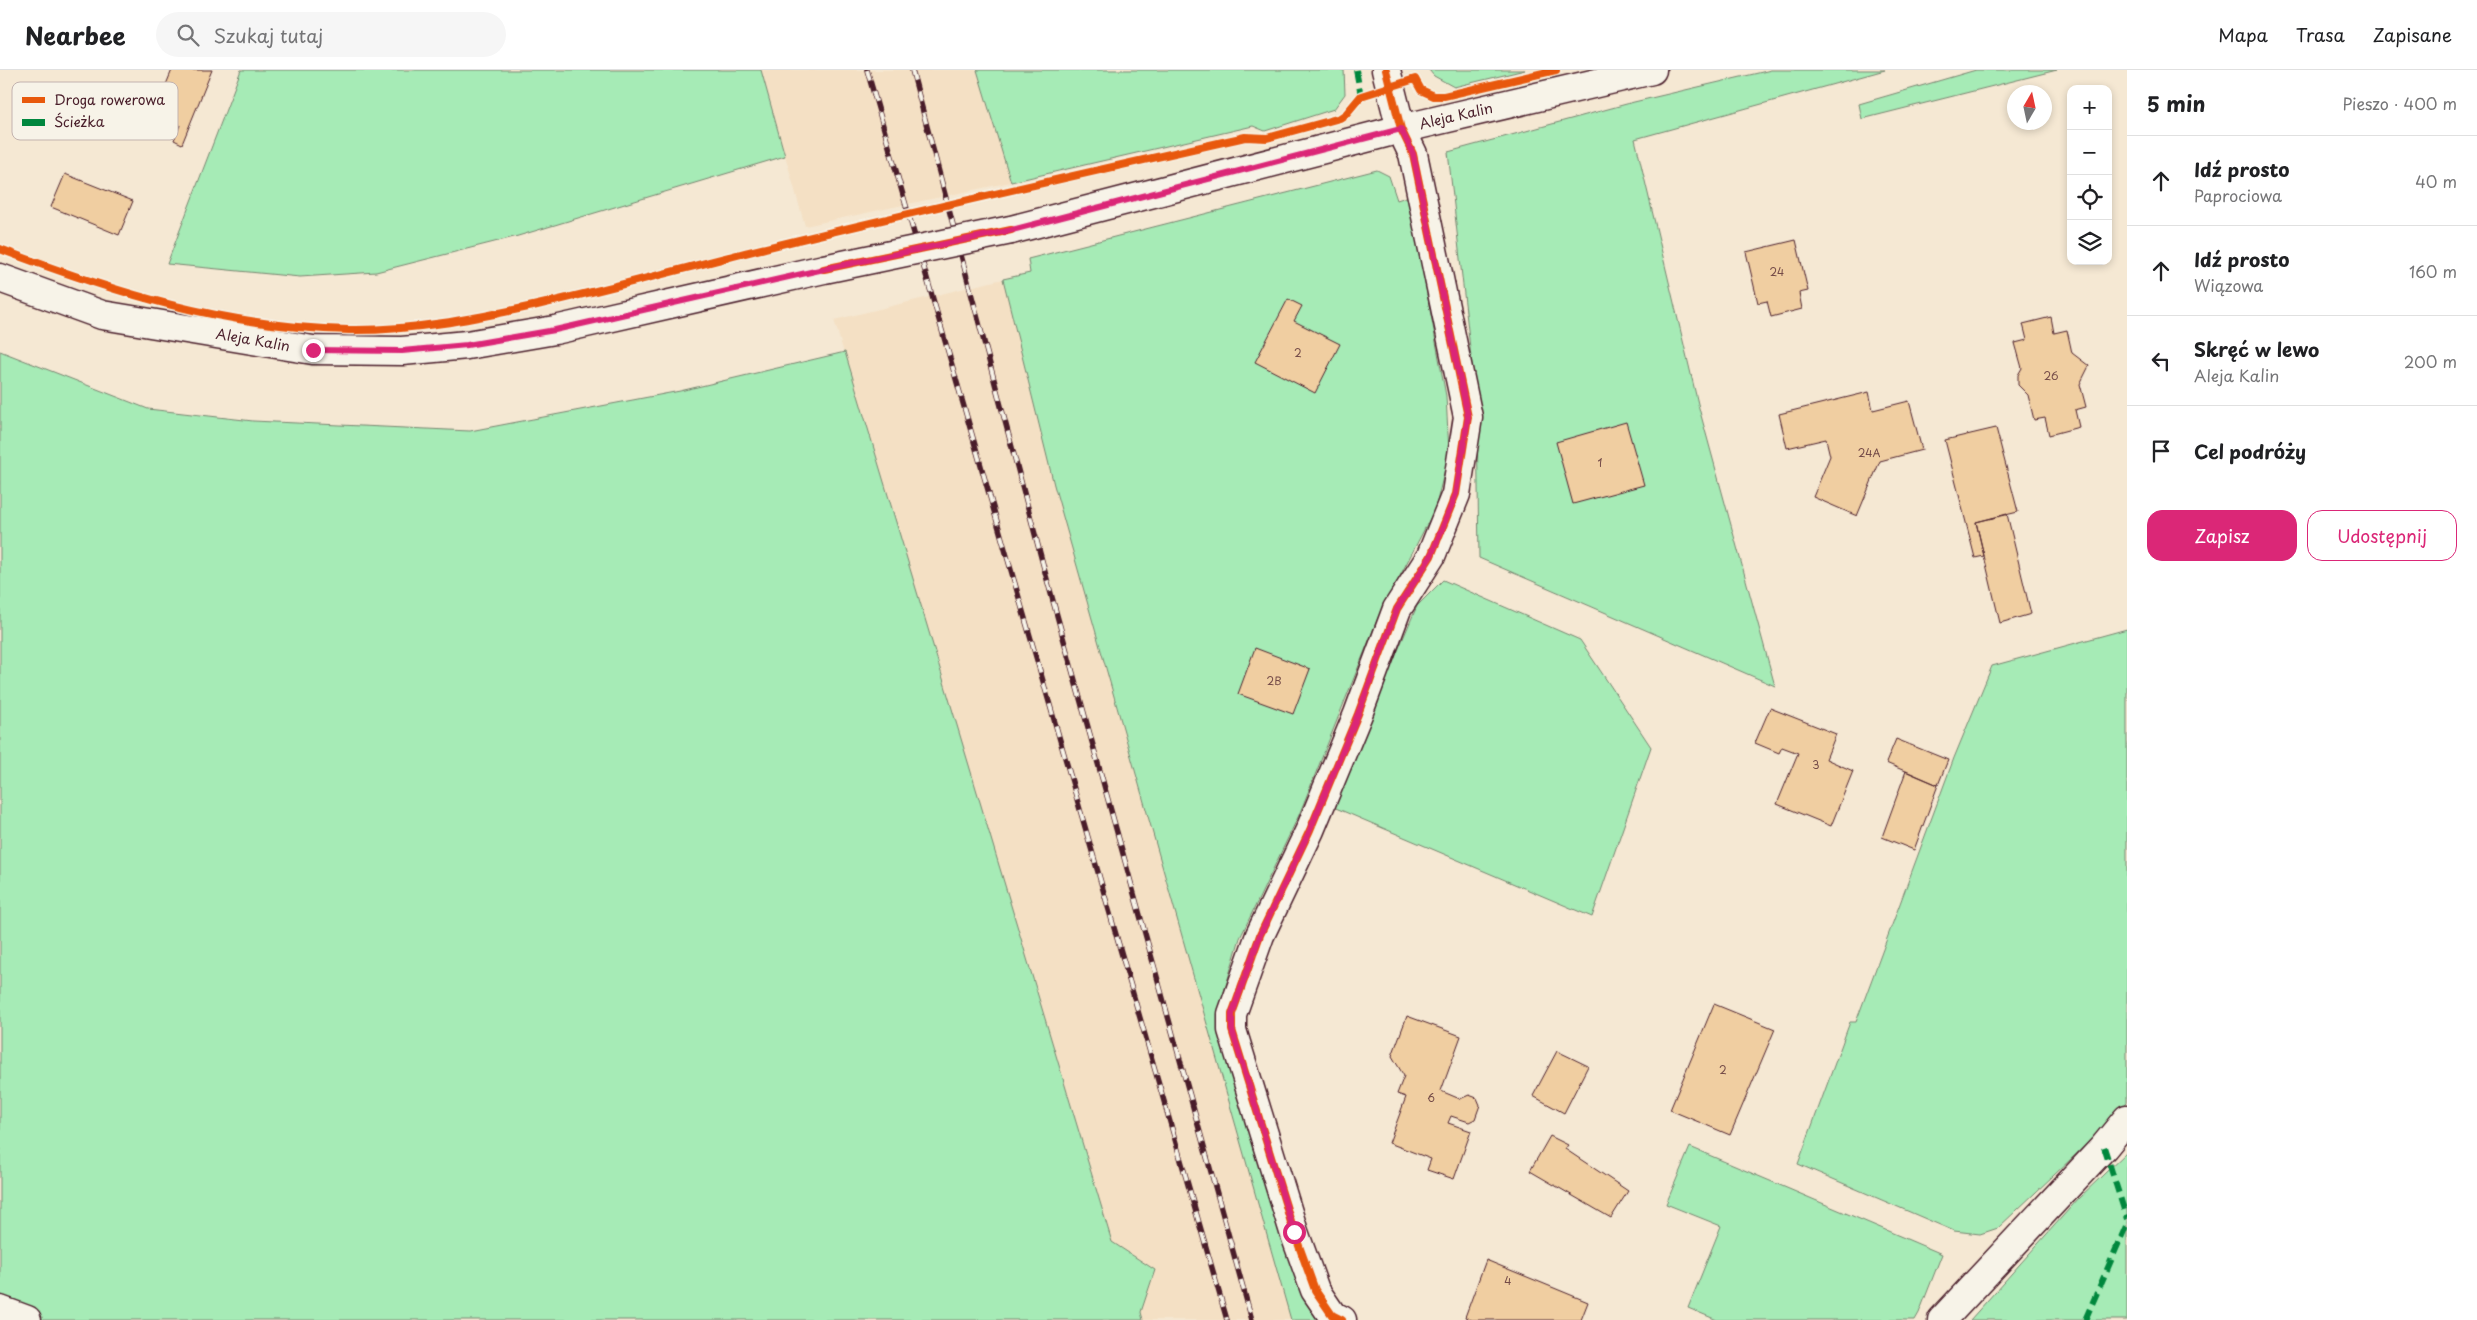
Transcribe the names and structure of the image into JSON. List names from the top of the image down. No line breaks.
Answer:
{"streets":{"street":["Aleja Kalin"]},"house_numbers":["24","2","26","24A","1","2B","3","2","6","4"],"legend":["Droga rowerowa","Ścieżka"],"north":"top","page":{"header":"Nearbee","search":"Szukaj tutaj","nav":["Mapa","Trasa","Zapisane"],"heading":["5 min","Pieszo · 400 m"],"map_buttons":["+","−"],"list":[["Idź prosto","Paprociowa","40 m"],["Idź prosto","Wiązowa","160 m"],["Skręć w lewo","Aleja Kalin","200 m"],"Cel podróży"],"buttons":["Zapisz","Udostępnij"]}}
